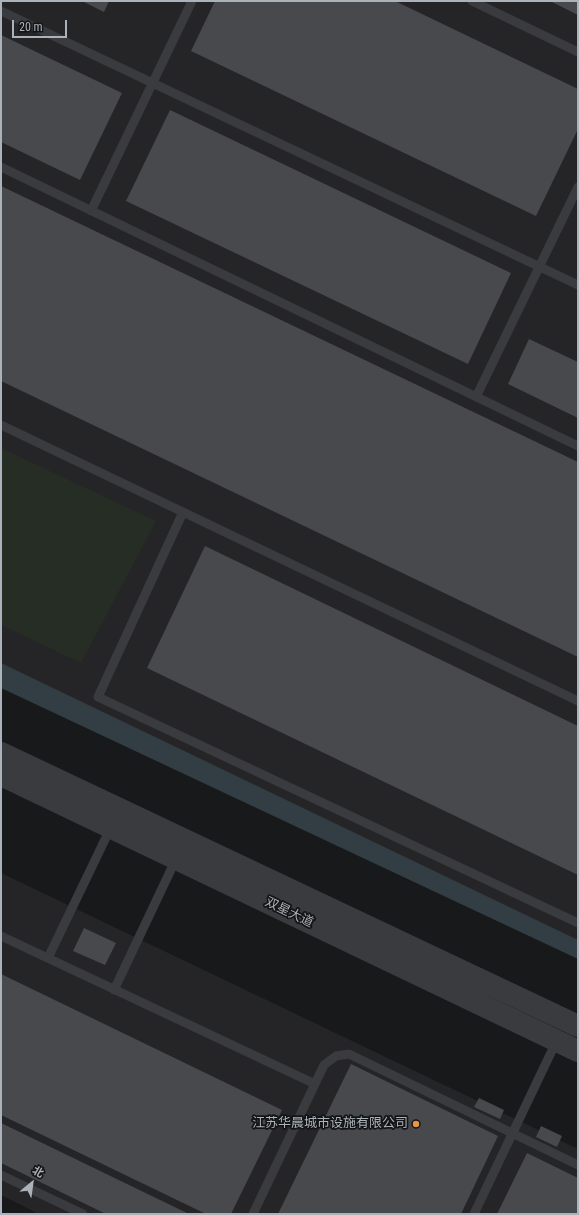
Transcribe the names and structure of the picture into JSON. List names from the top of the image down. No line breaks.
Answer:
{"streets":{"street":["双星大道"]},"places":["江苏华晨城市设施有限公司"],"scale_bar":"20 m","north":"top right"}
